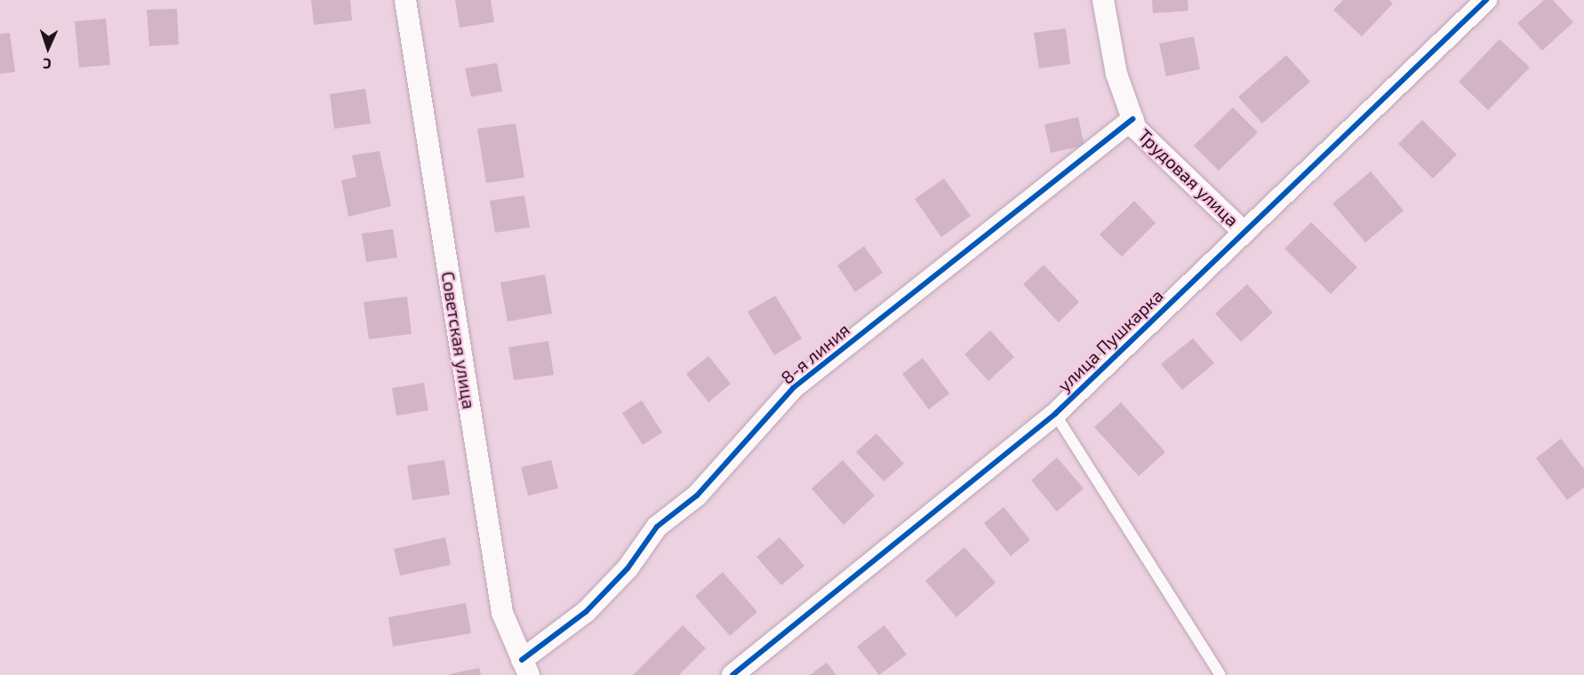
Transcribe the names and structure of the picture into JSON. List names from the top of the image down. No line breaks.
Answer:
{"streets":{"street":["Трудовая улица","Советская улица","улица Пушкарка","8-я линия"]},"crossings":[["Трудовая улица","улица Пушкарка"],["Трудовая улица","8-я линия"],["Советская улица","8-я линия"]],"north":"bottom"}
